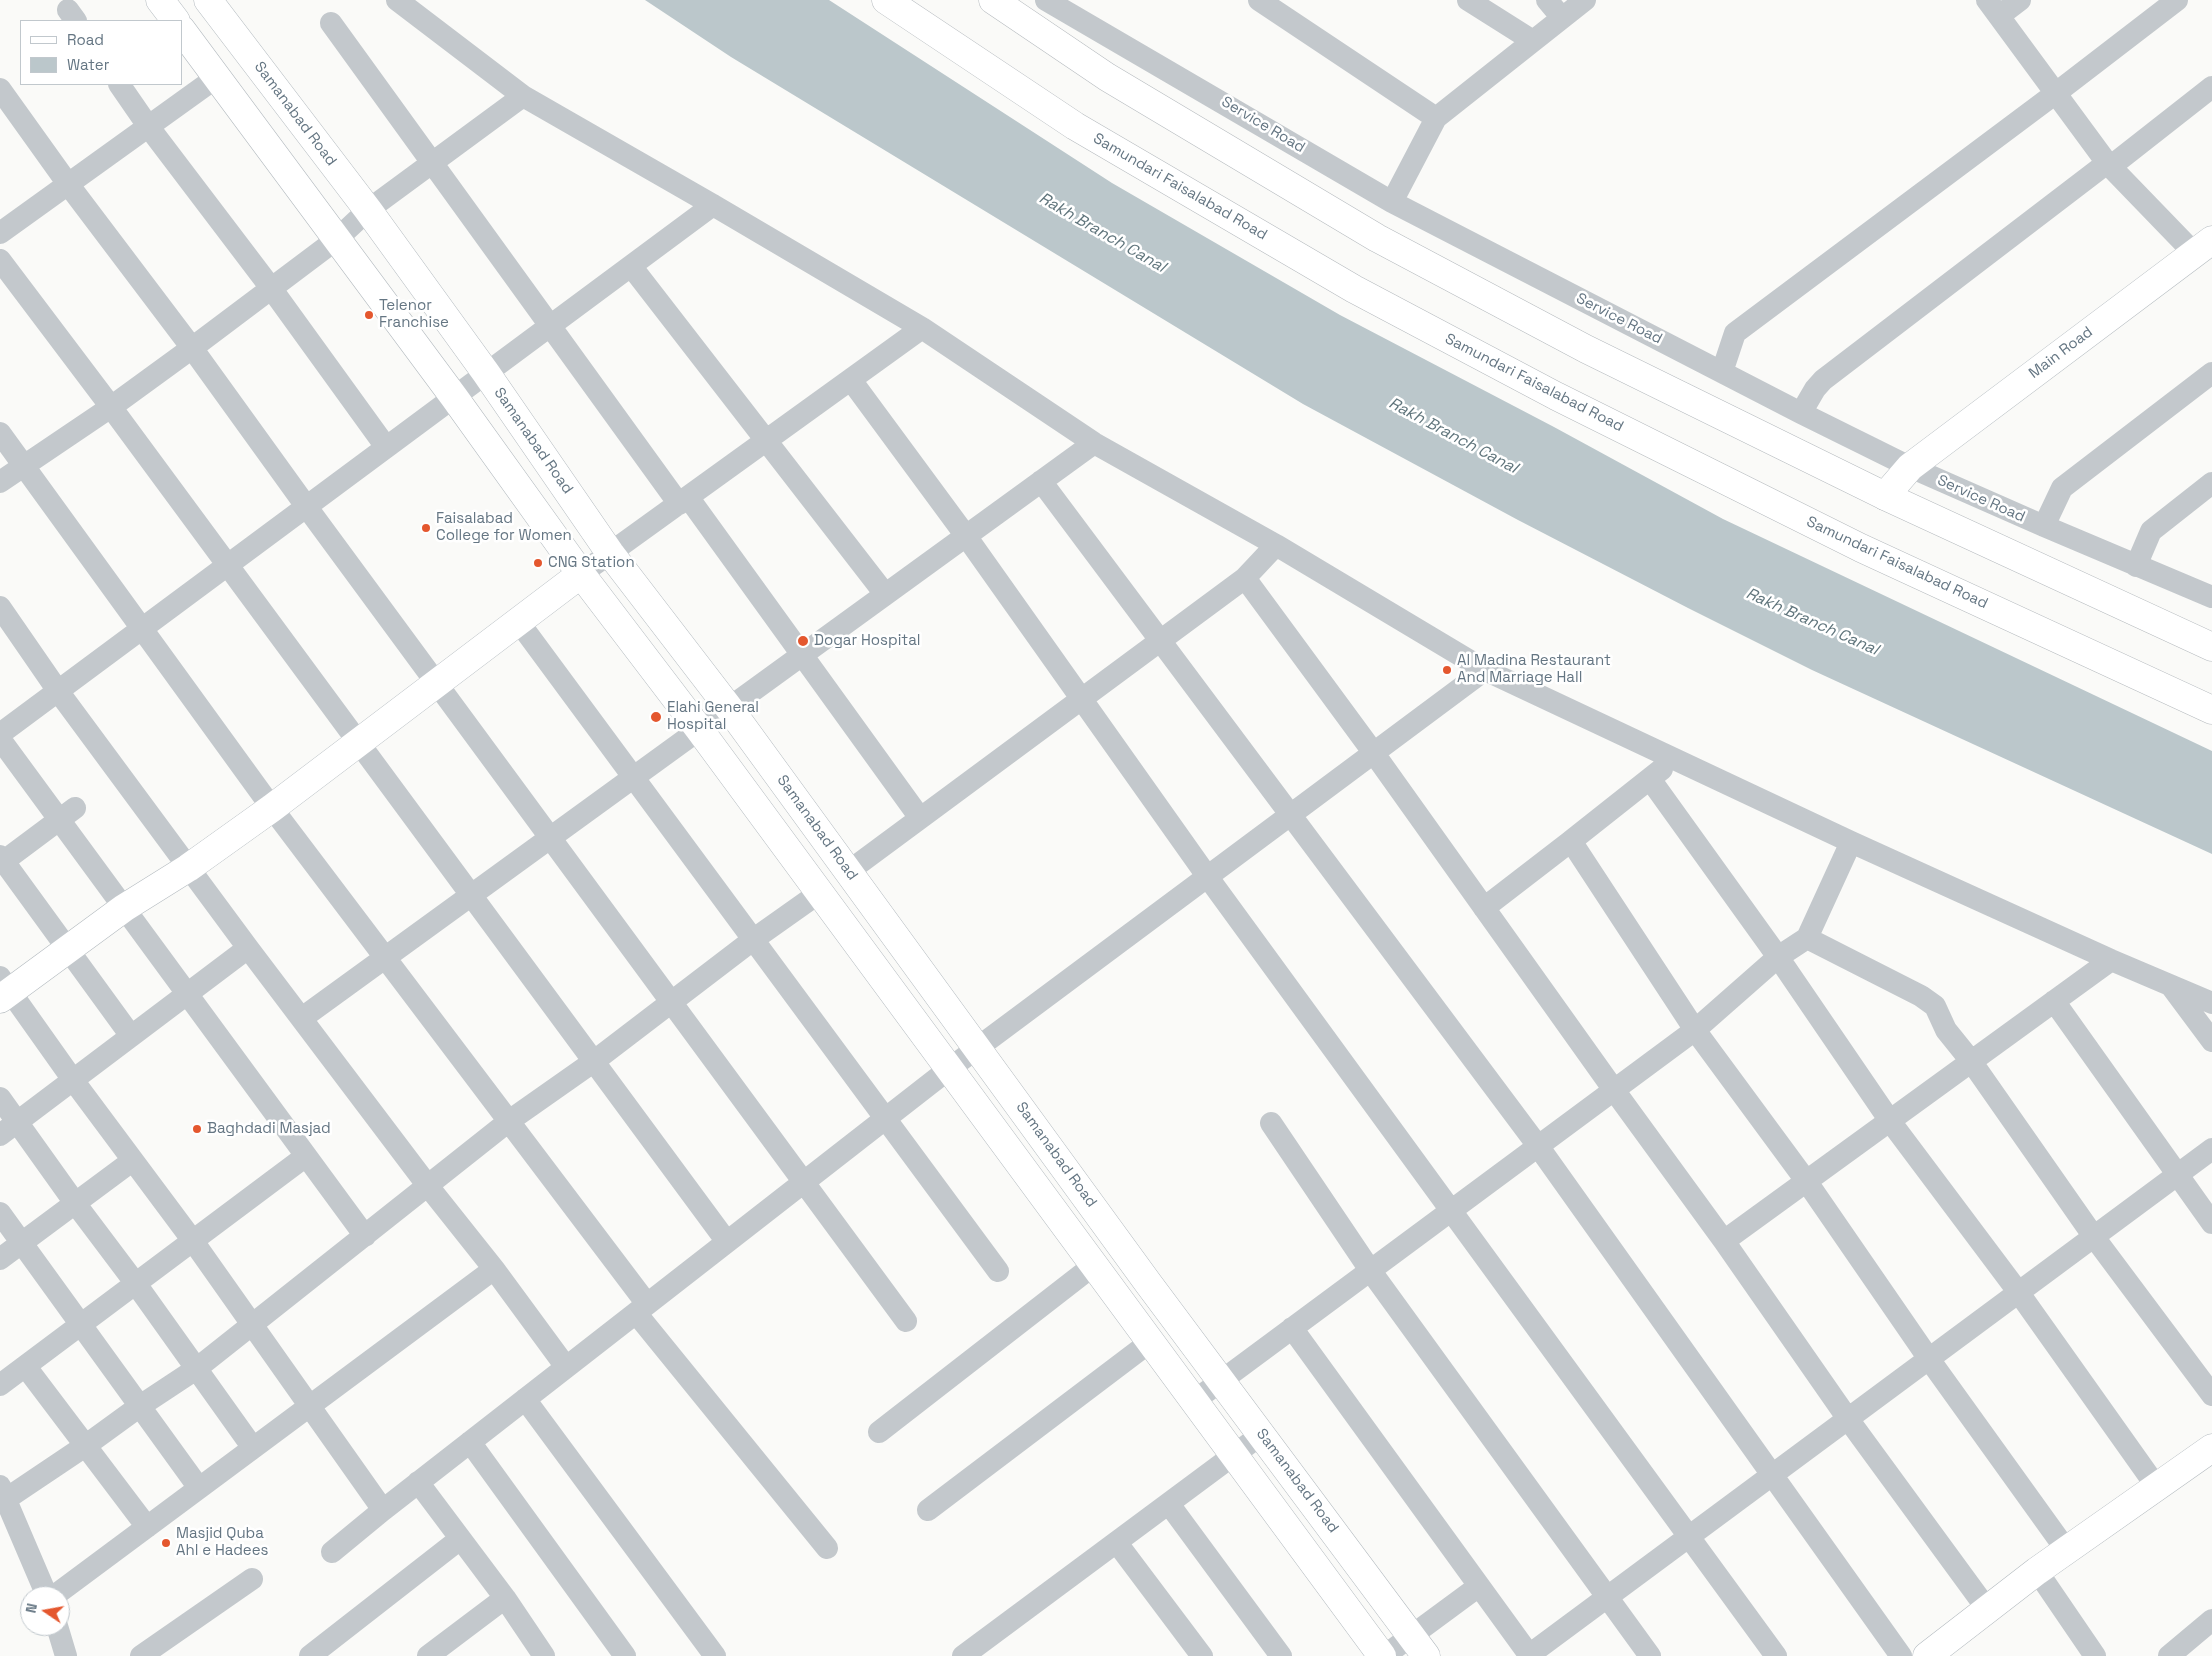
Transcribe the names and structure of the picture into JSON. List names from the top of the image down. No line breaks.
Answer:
{"streets":{"street":["Samanabad Road","Service Road","Samundari Faisalabad Road","Main Road"]},"crossings":[["Service Road","Main Road"]],"water":["Rakh Branch Canal"],"places":["Telenor Franchise","Faisalabad College for Women","CNG Station","Dogar Hospital","Al Madina Restaurant And Marriage Hall","Elahi General Hospital","Baghdadi Masjad","Masjid Quba Ahl e Hadees"],"legend":["Road","Water"],"north":"left"}
